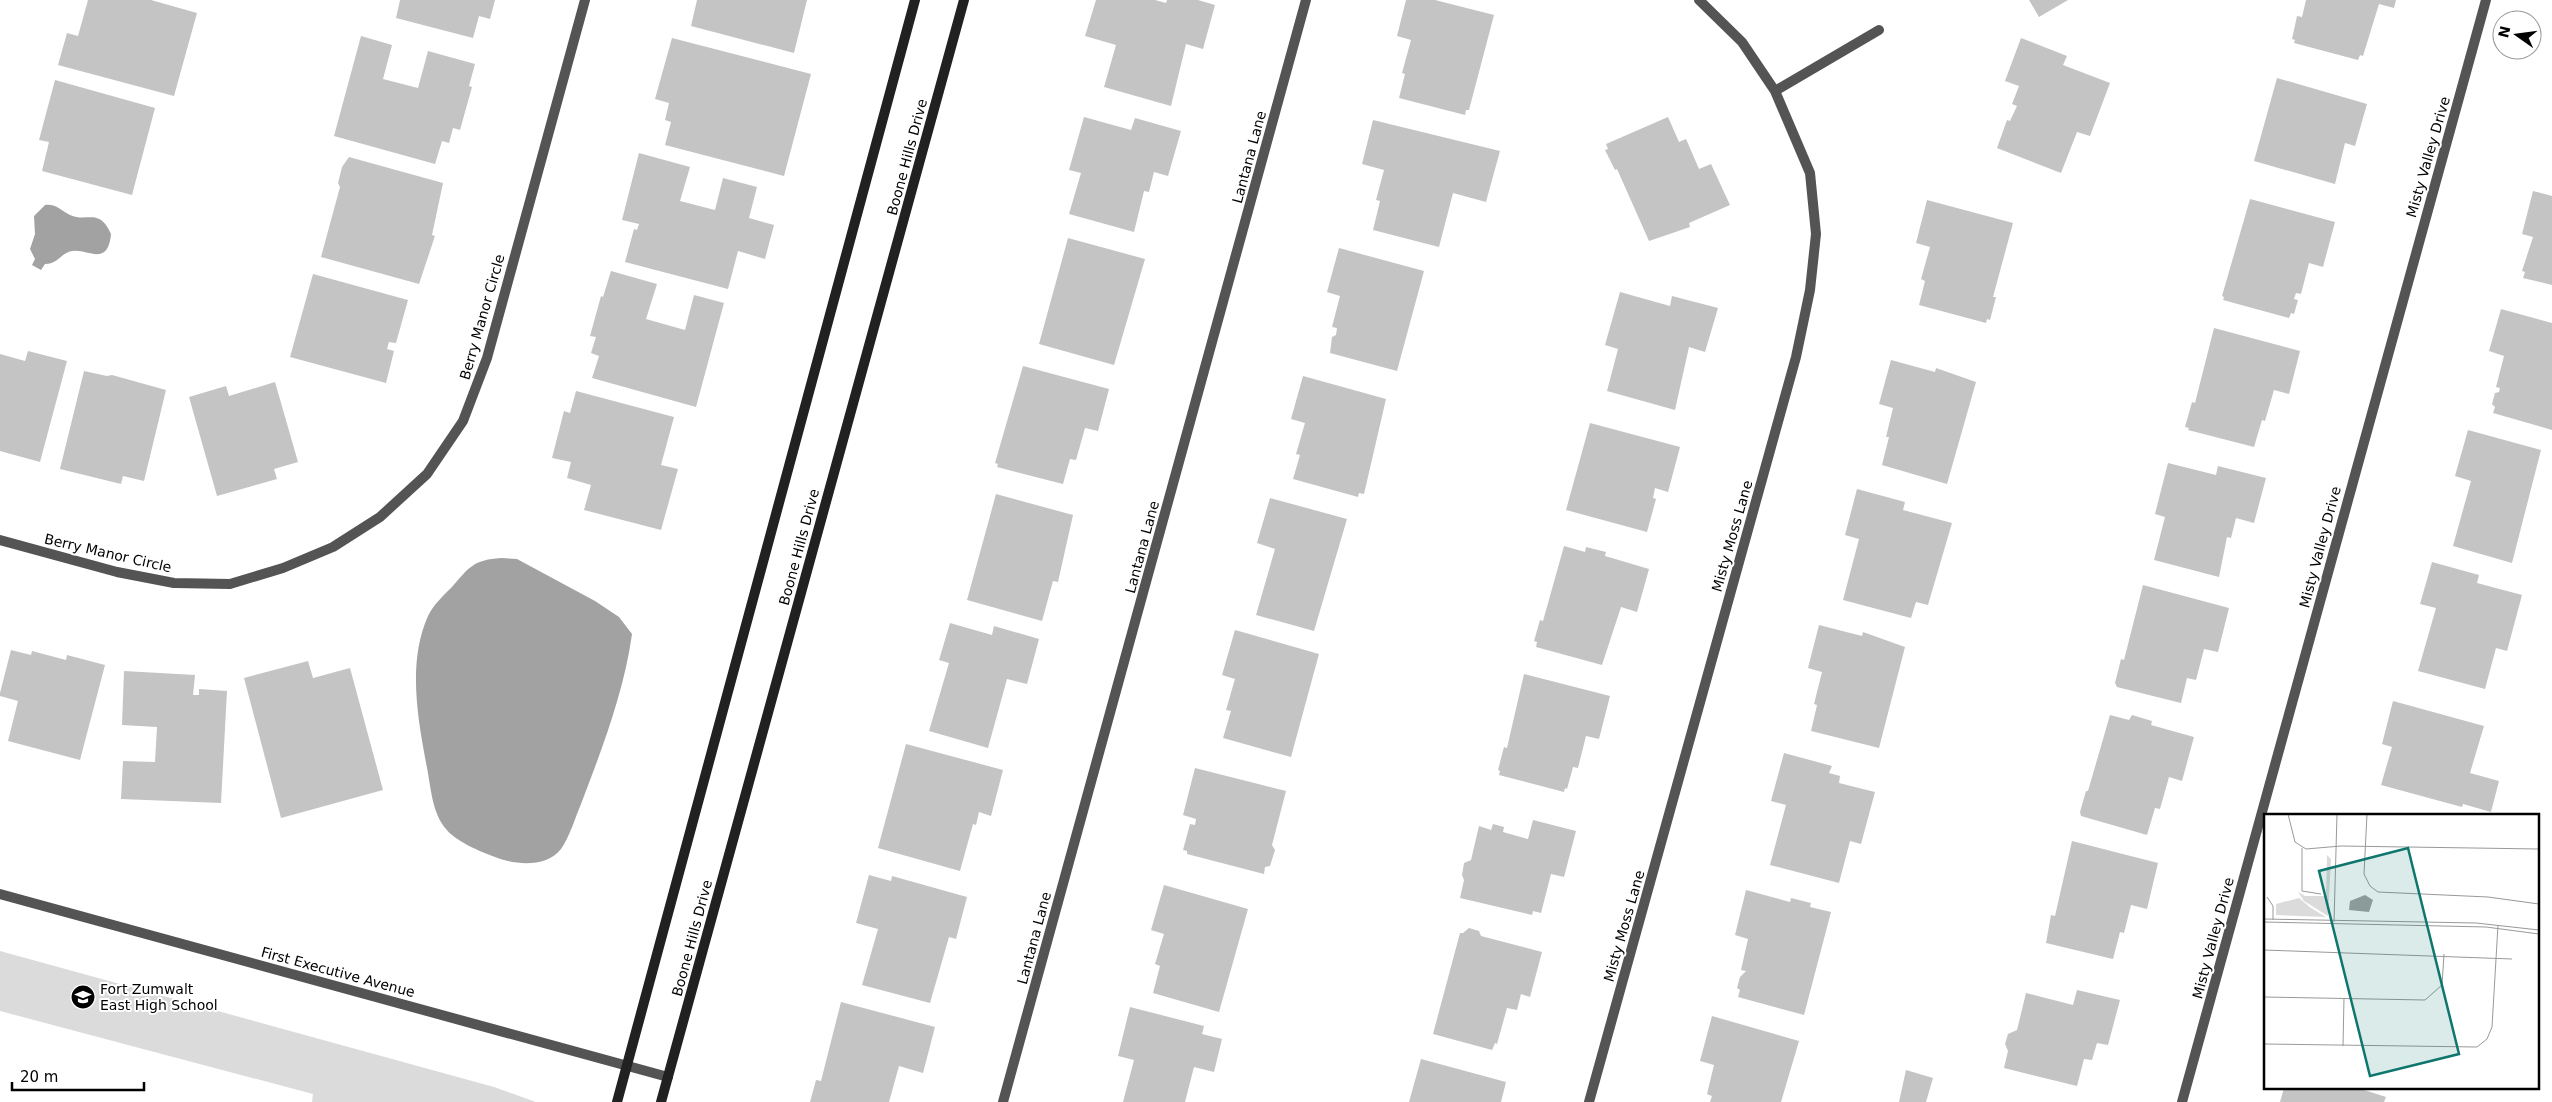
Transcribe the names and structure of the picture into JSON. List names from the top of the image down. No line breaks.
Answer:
{"streets":{"street":["Boone Hills Drive","Lantana Lane","Misty Valley Drive","Berry Manor Circle","Misty Moss Lane","First Executive Avenue"]},"crossings":[["Boone Hills Drive","First Executive Avenue"]],"places":{"school or university":["Fort Zumwalt East High School"]},"scale_bar":"20 m","north":"left"}
